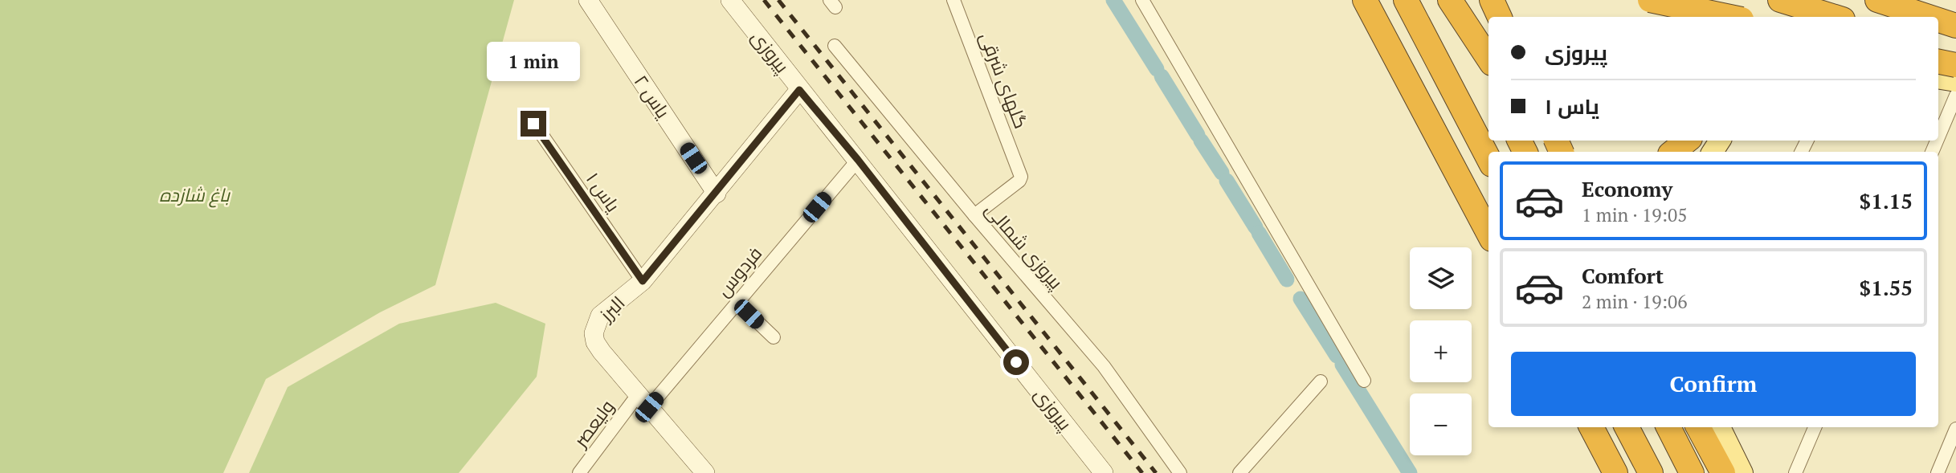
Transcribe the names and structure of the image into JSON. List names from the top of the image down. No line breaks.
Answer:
{"streets":{"street":["پیروزی","گلهای شرقی","یاس ۲","یاس ۱","پیروزی شمالی","فردوس","البرز","ولیعصر"]},"crossings":[["پیروزی","فردوس"],["پیروزی","البرز"],["گلهای شرقی","پیروزی شمالی"],["یاس ۲","البرز"],["یاس ۱","البرز"],["فردوس","البرز"],["فردوس","ولیعصر"],["البرز","ولیعصر"]],"parks":["باغ شازده"],"page":{"banner":["پیروزی","یاس ۱"],"bubble":"1 min","list":[{"name":"Economy","note":"1 min · 19:05","value":"$1.15"},{"name":"Comfort","note":"2 min · 19:06","value":"$1.55"}],"map_buttons":["+","−"],"buttons":"Confirm"}}
